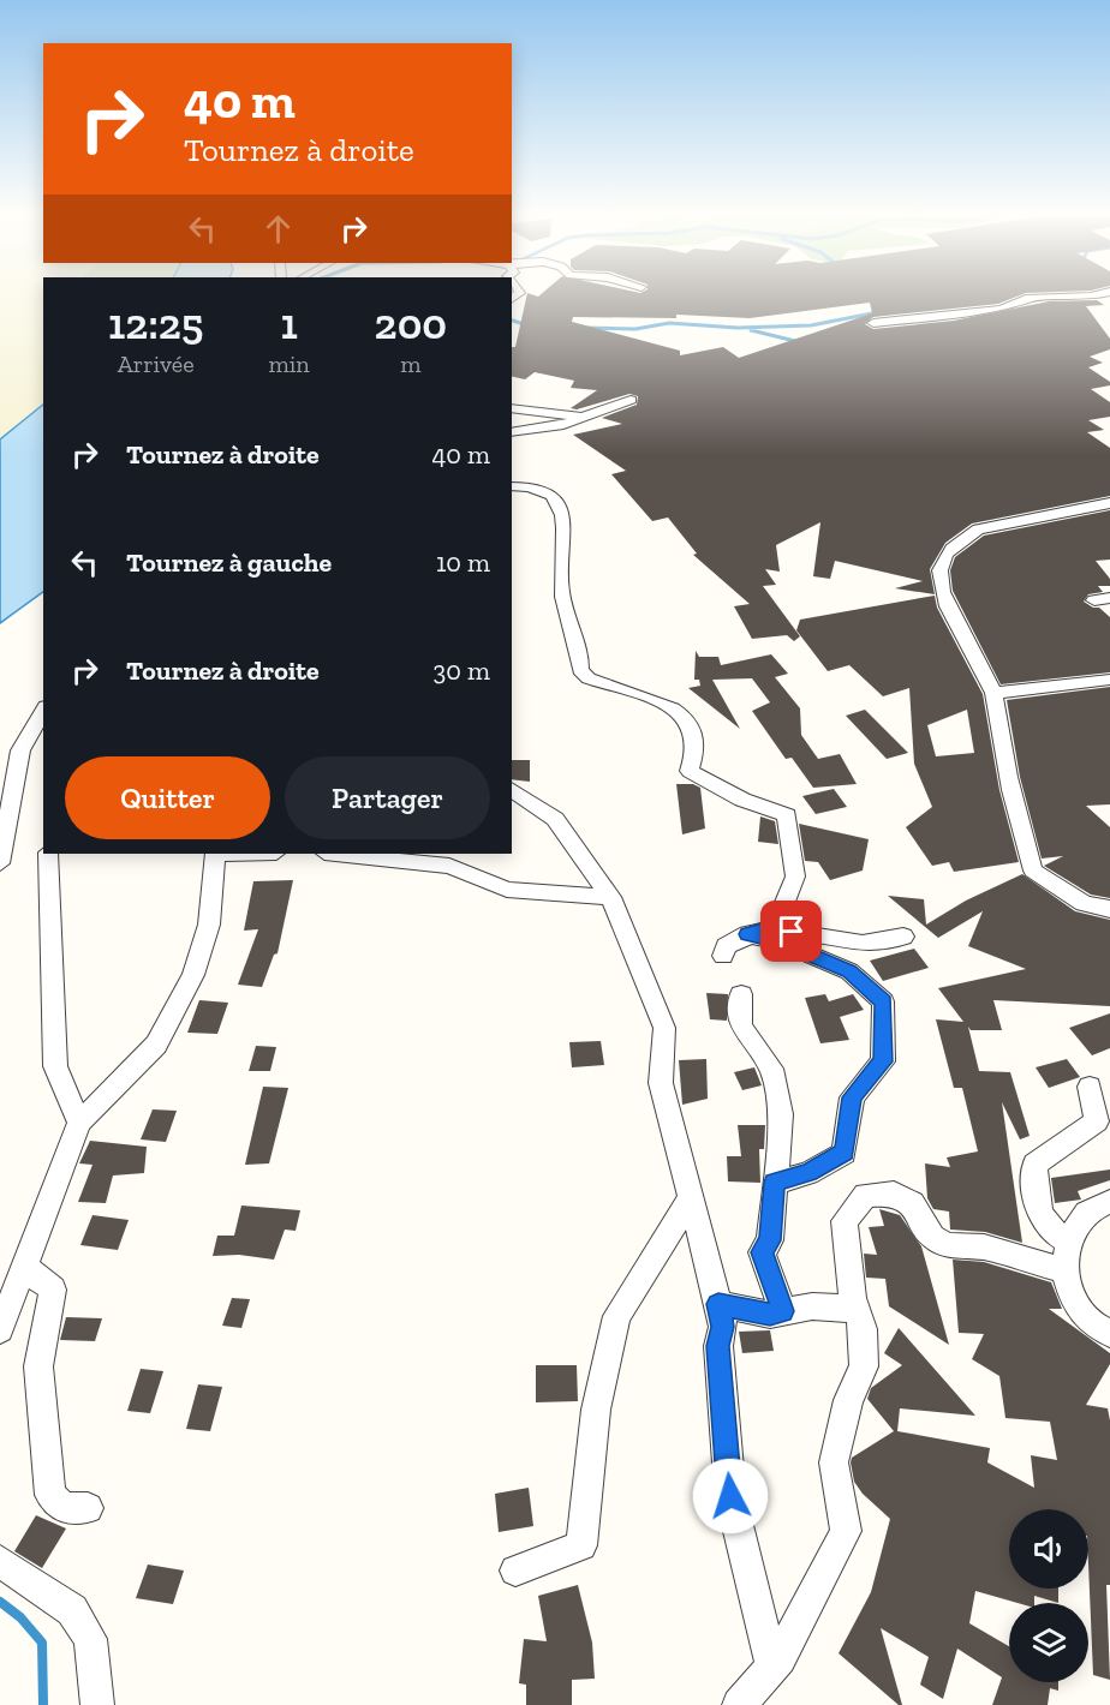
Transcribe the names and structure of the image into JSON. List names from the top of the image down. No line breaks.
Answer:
{"page":{"turn":["40 m","Tournez à droite"],"eta":["12:25","Arrivée","1","min","200","m"],"list":[{"name":"Tournez à droite","value":"40 m"},{"name":"Tournez à gauche","value":"10 m"},{"name":"Tournez à droite","value":"30 m"}],"buttons":["Quitter","Partager"]}}
